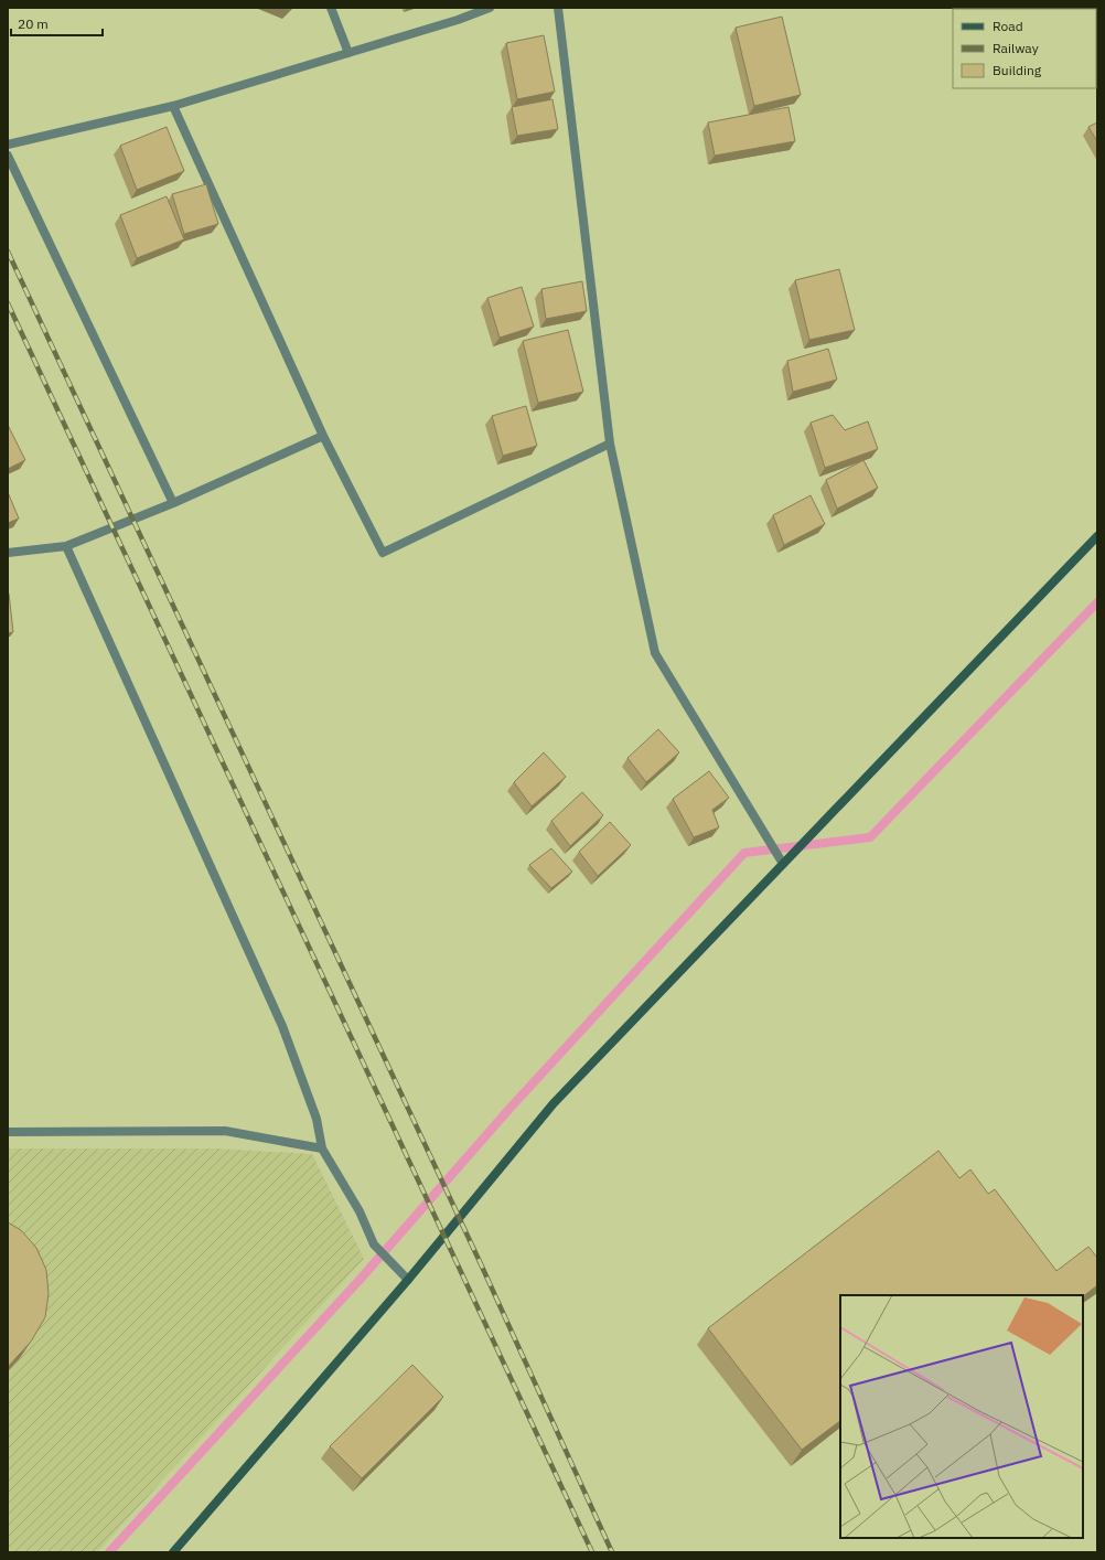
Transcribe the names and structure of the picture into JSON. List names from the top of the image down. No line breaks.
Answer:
{"legend":["Road","Railway","Building"],"scale_bar":"20 m"}
